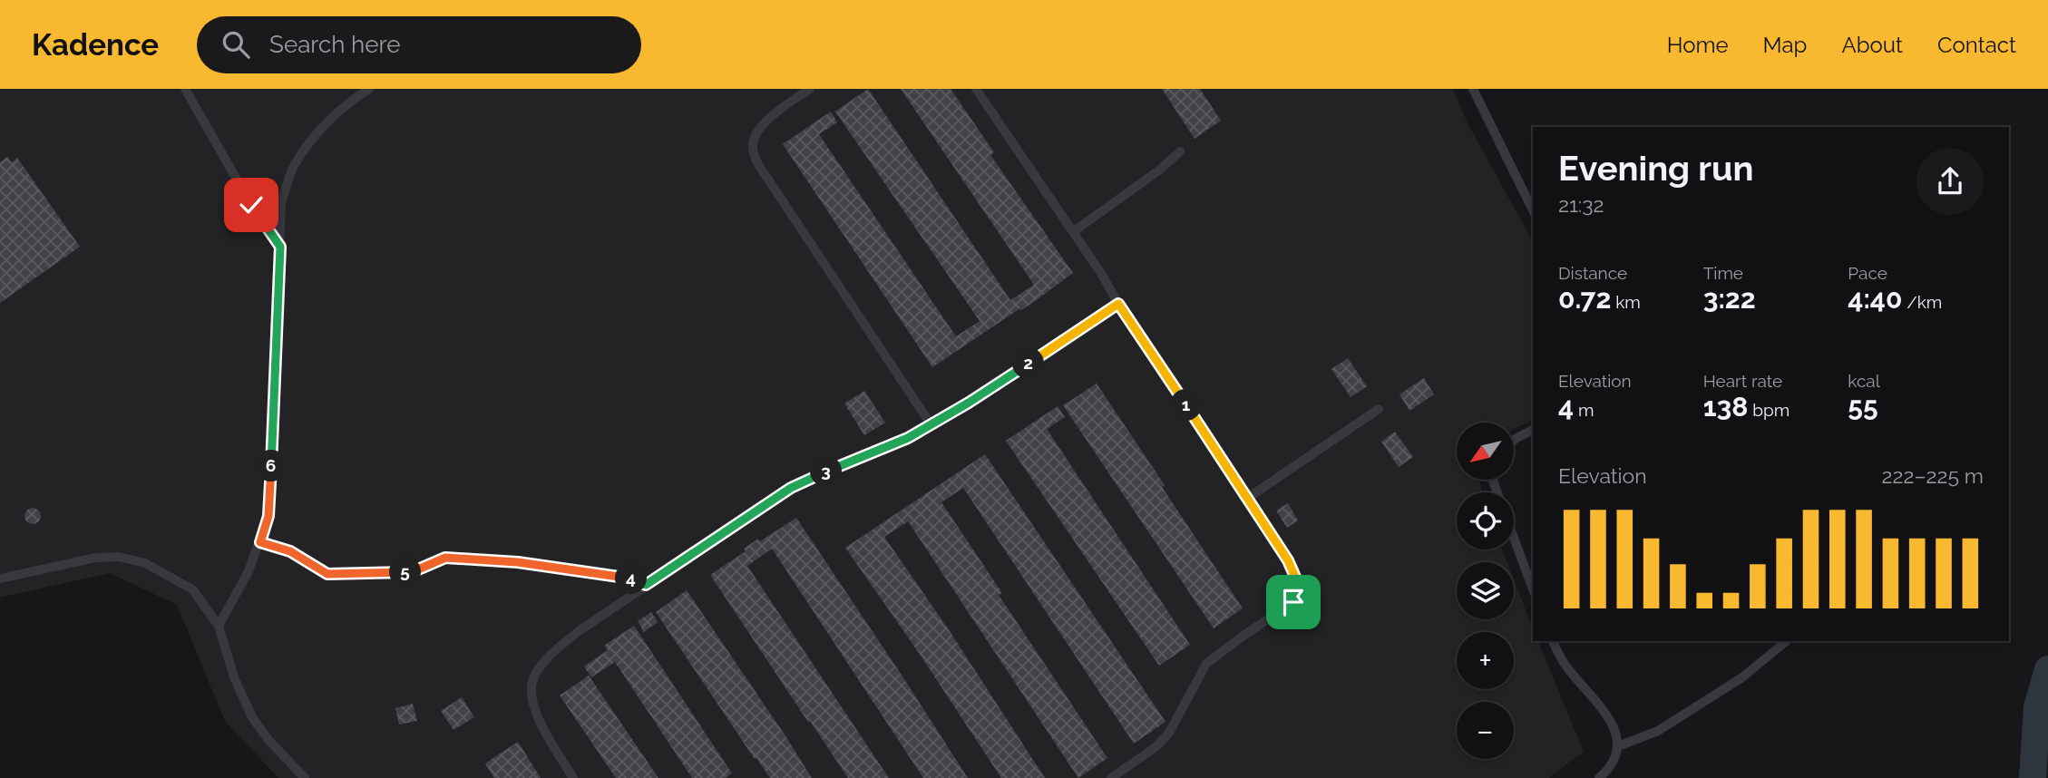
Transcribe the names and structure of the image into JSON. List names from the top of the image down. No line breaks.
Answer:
{"north":"bottom left","page":{"header":"Kadence","search":"Search here","nav":["Home","Map","About","Contact"],"heading":["Evening run","21:32"],"stats":[["Distance","0.72 km"],["Time","3:22"],["Pace","4:40 /km"],["Elevation","4 m"],["Heart rate","138 bpm"],["kcal","55"]],"pins":["2","1","6","3","5","4"],"map_buttons":["+","−"],"chart":["Elevation","222–225 m"]}}
